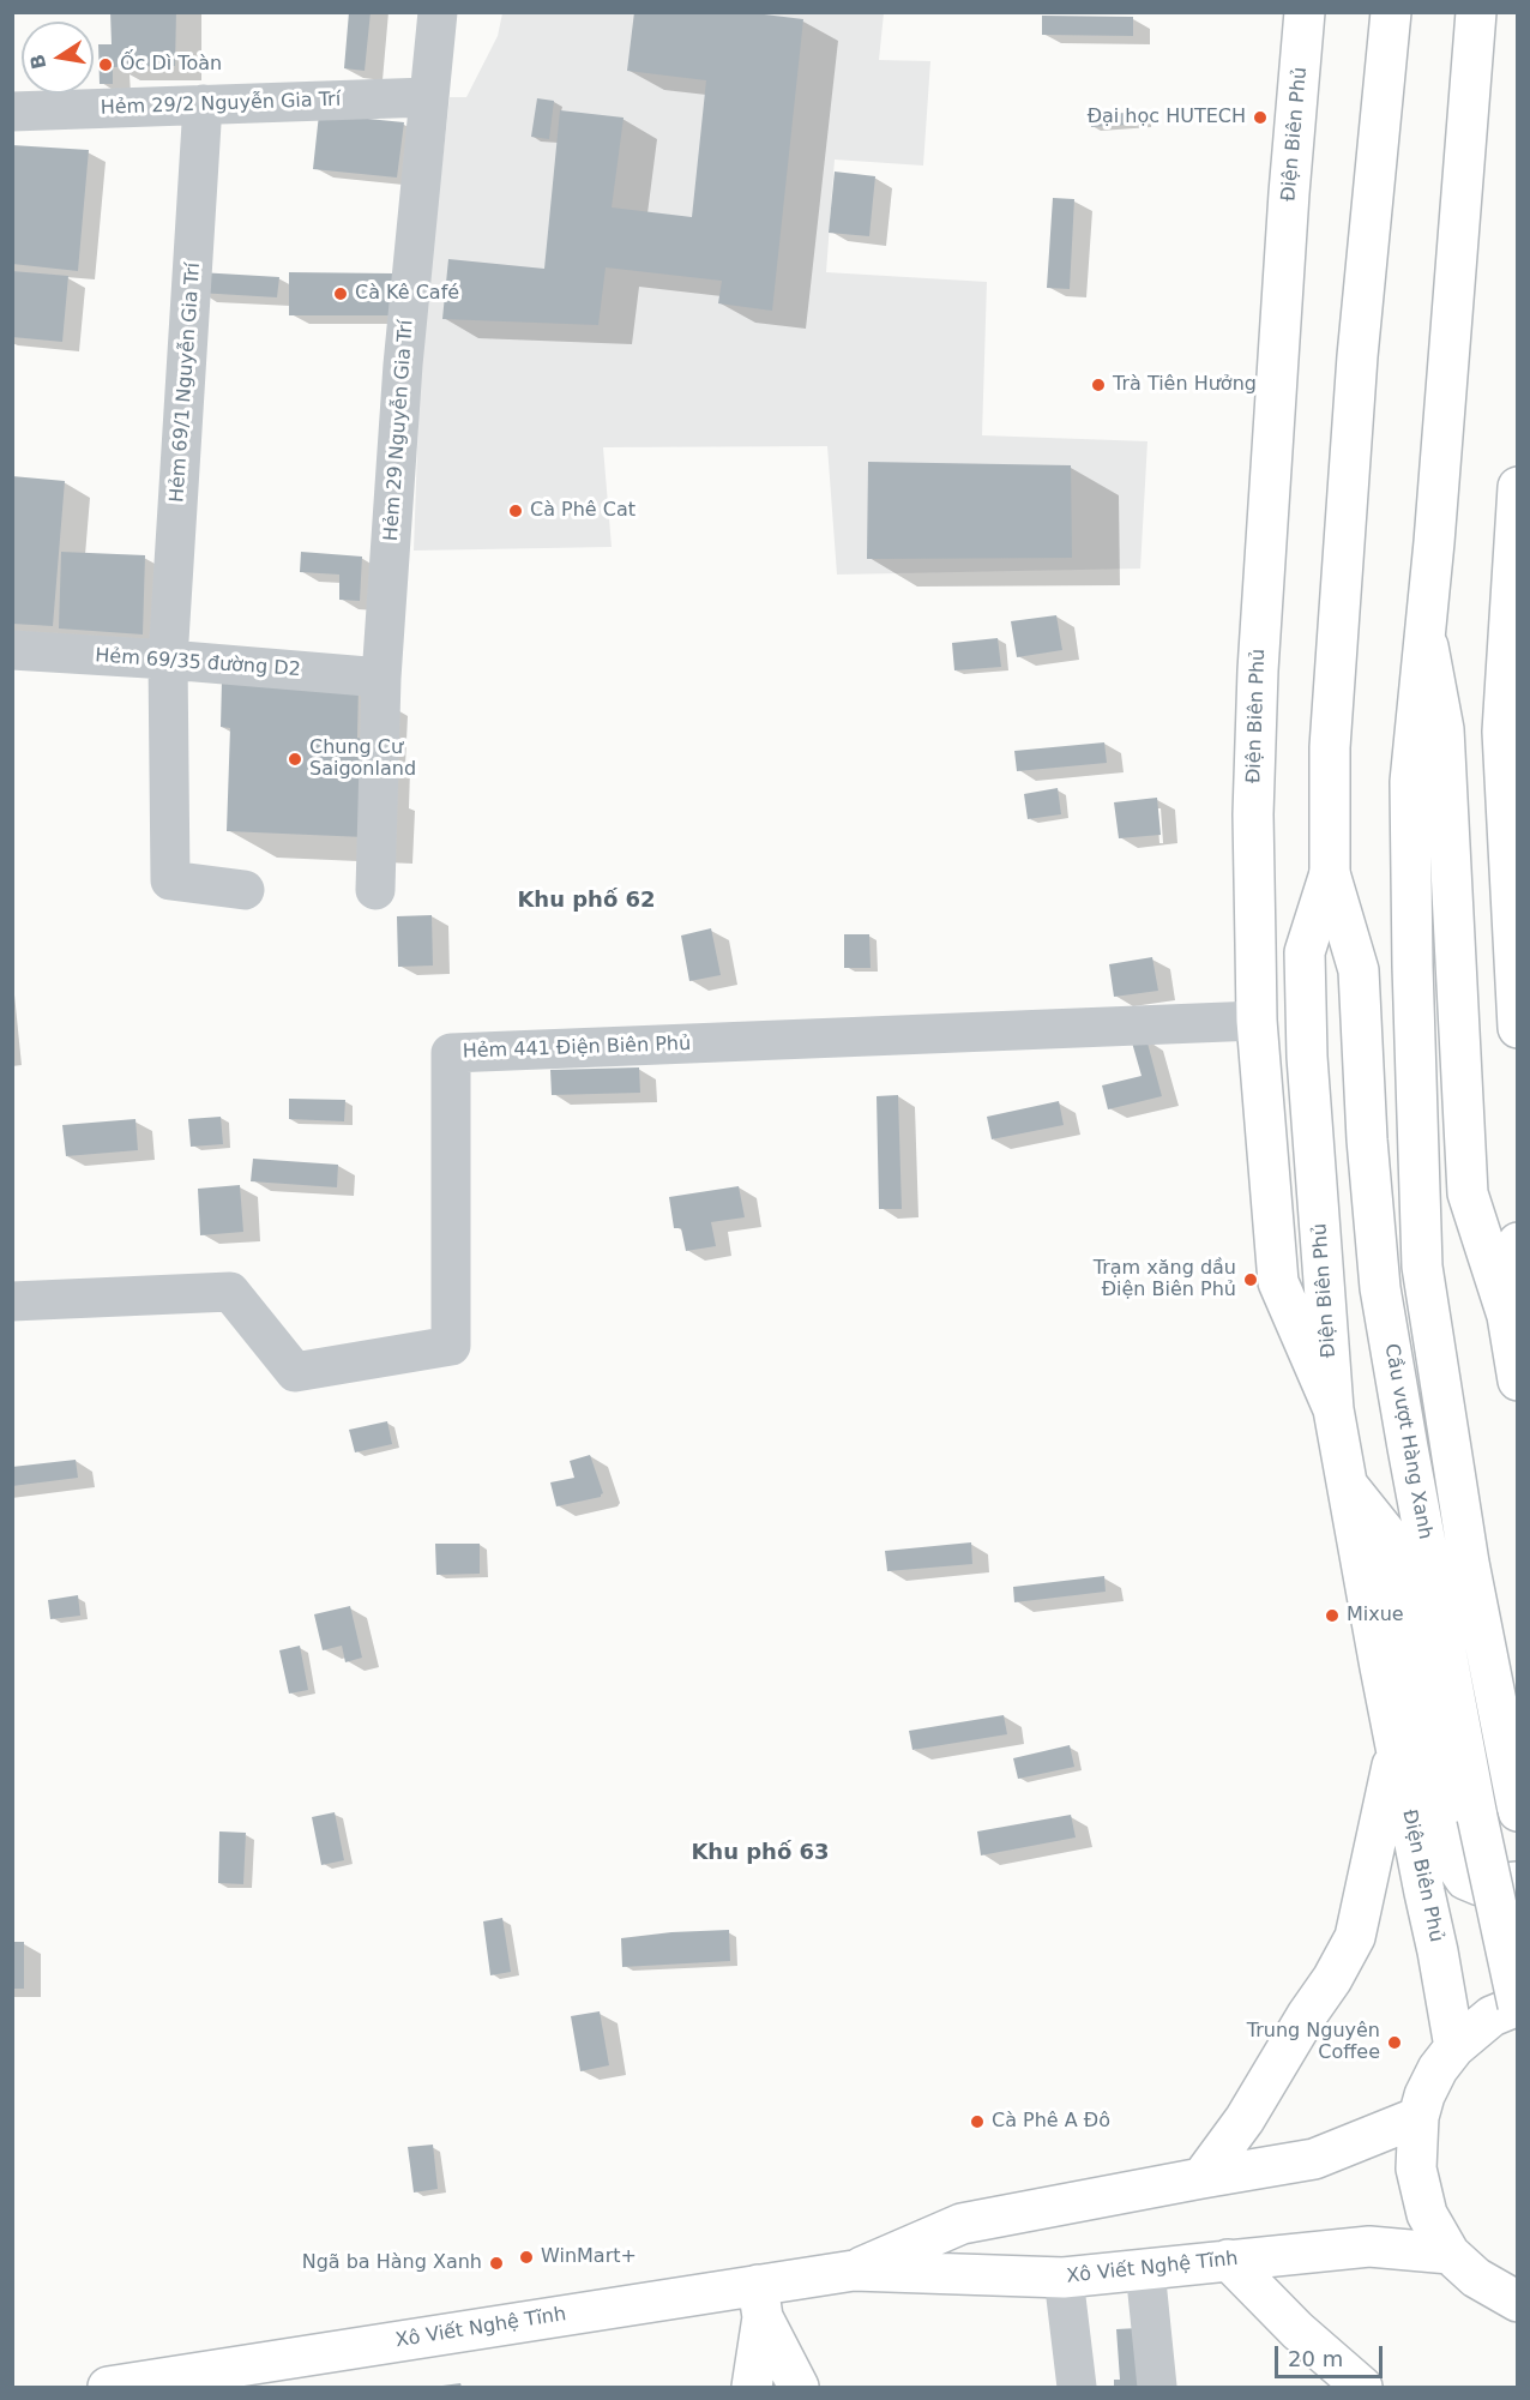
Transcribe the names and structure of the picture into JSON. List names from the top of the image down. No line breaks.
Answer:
{"streets":{"main road":["Điện Biên Phủ","Cầu vượt Hàng Xanh","Xô Viết Nghệ Tĩnh"],"street":["Hẻm 29/2 Nguyễn Gia Trí","Hẻm 69/1 Nguyễn Gia Trí","Hẻm 29 Nguyễn Gia Trí","Hẻm 69/35 đường D2","Hẻm 441 Điện Biên Phủ"]},"crossings":[["Hẻm 29/2 Nguyễn Gia Trí","Hẻm 69/1 Nguyễn Gia Trí"],["Hẻm 29/2 Nguyễn Gia Trí","Hẻm 29 Nguyễn Gia Trí"],["Điện Biên Phủ","Hẻm 441 Điện Biên Phủ"],["Điện Biên Phủ","Cầu vượt Hàng Xanh"],["Hẻm 69/1 Nguyễn Gia Trí","Hẻm 69/35 đường D2"],["Hẻm 29 Nguyễn Gia Trí","Hẻm 69/35 đường D2"]],"districts":["Khu phố 62","Khu phố 63"],"places":["Ốc Dì Toàn","Đại học HUTECH","Cà Kê Café","Trà Tiên Hưởng","Cà Phê Cat","Chung Cư Saigonland","Trạm xăng dầu Điện Biên Phủ","Mixue","Trung Nguyên Coffee","Cà Phê A Đô","WinMart+","Ngã ba Hàng Xanh"],"scale_bar":"20 m","north":"left"}
